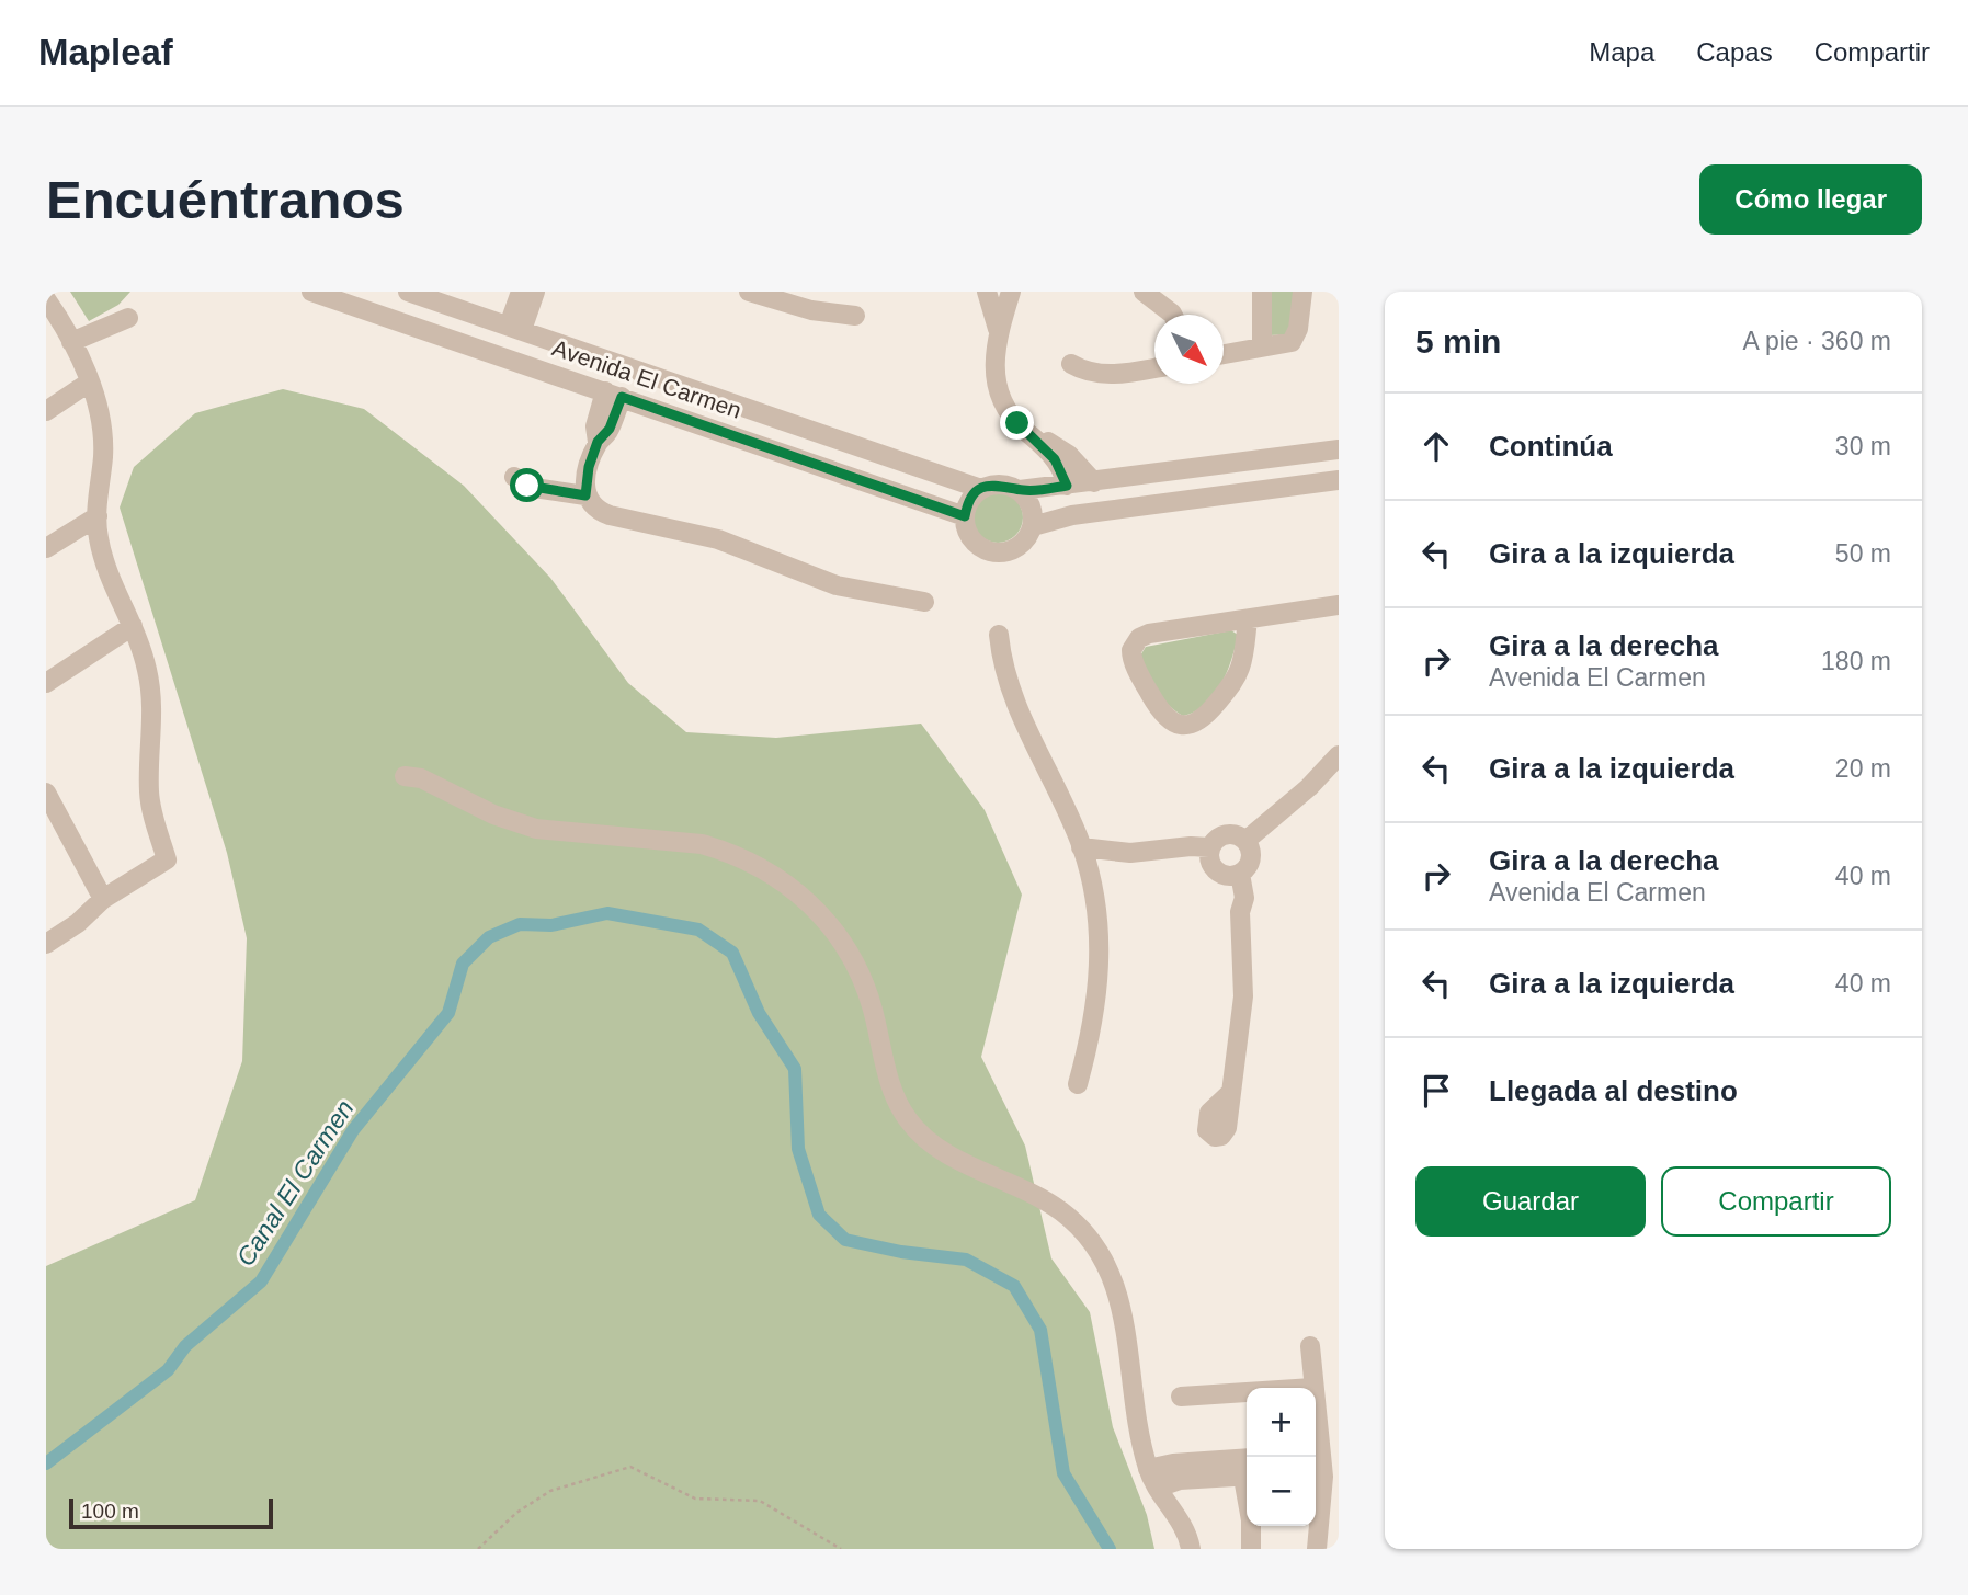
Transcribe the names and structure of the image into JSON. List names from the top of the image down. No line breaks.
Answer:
{"streets":{"street":["Avenida El Carmen"]},"water":["Canal El Carmen"],"scale_bar":"100 m","north":"bottom right","page":{"header":"Mapleaf","nav":["Mapa","Capas","Compartir"],"buttons":["Cómo llegar",["Guardar","Compartir"]],"title":"Encuéntranos","heading":["5 min","A pie · 360 m"],"list":[["Continúa","30 m"],["Gira a la izquierda","50 m"],["Gira a la derecha","Avenida El Carmen","180 m"],["Gira a la izquierda","20 m"],["Gira a la derecha","Avenida El Carmen","40 m"],["Gira a la izquierda","40 m"],"Llegada al destino"],"map_buttons":["+","−"],"scale":"100 m"}}
